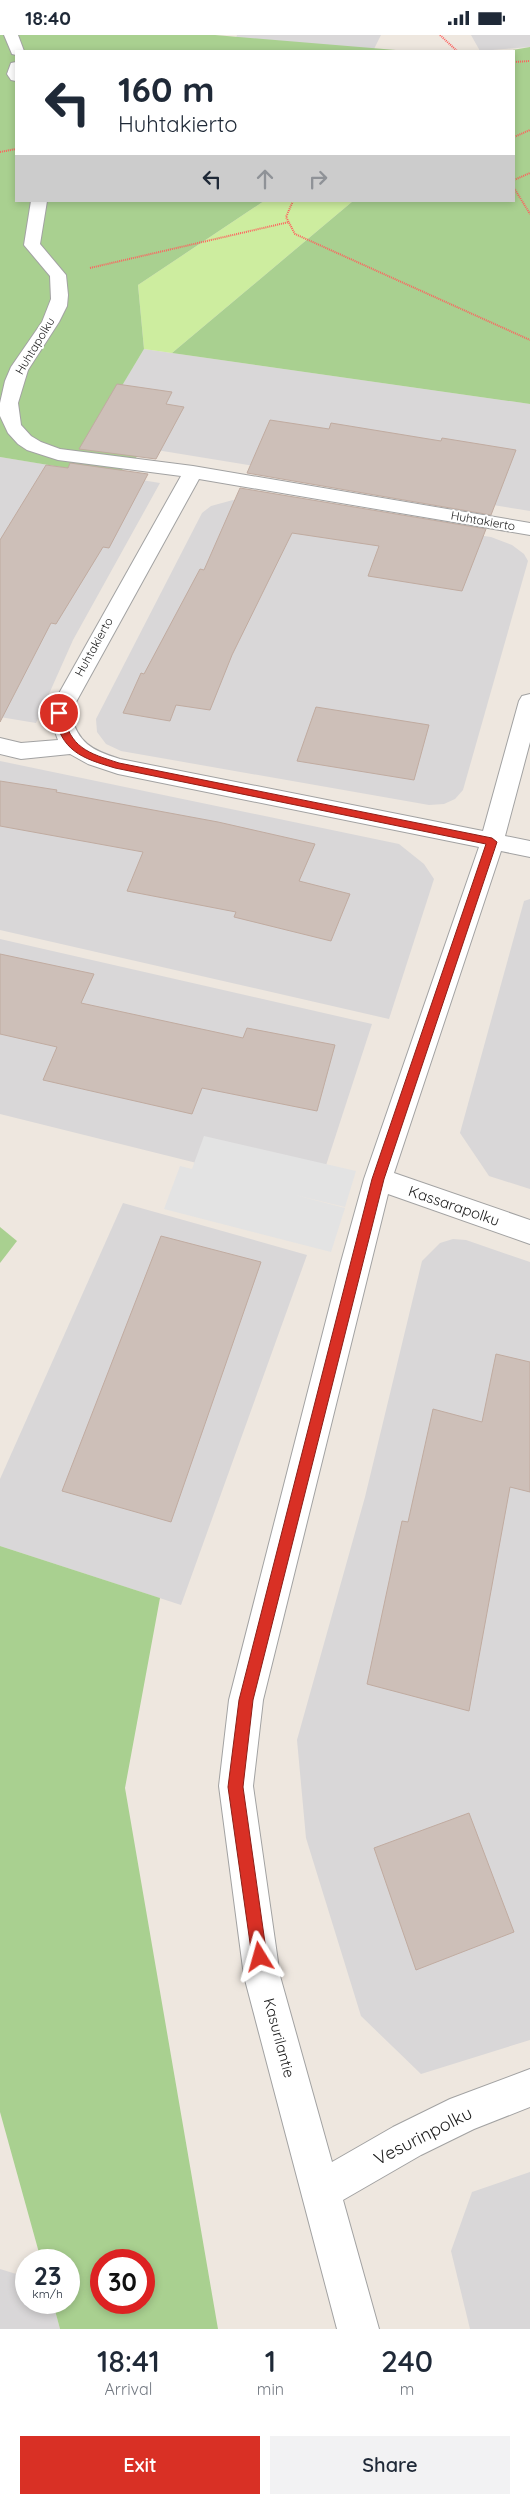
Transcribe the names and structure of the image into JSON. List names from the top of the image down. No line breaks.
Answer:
{"streets":{"street":["Huhtapolku","Huhtakierto","Kassarapolku","Kasurilantie","Vesurinpolku"]},"crossings":[["Huhtapolku","Huhtakierto"],["Kassarapolku","Kasurilantie"],["Kasurilantie","Vesurinpolku"]],"page":{"status":"18:40","turn":["160 m","Huhtakierto"],"speed":"23 km/h","limit":"30","eta":["18:41","Arrival","1","min","240","m"],"buttons":["Exit","Share"]}}
